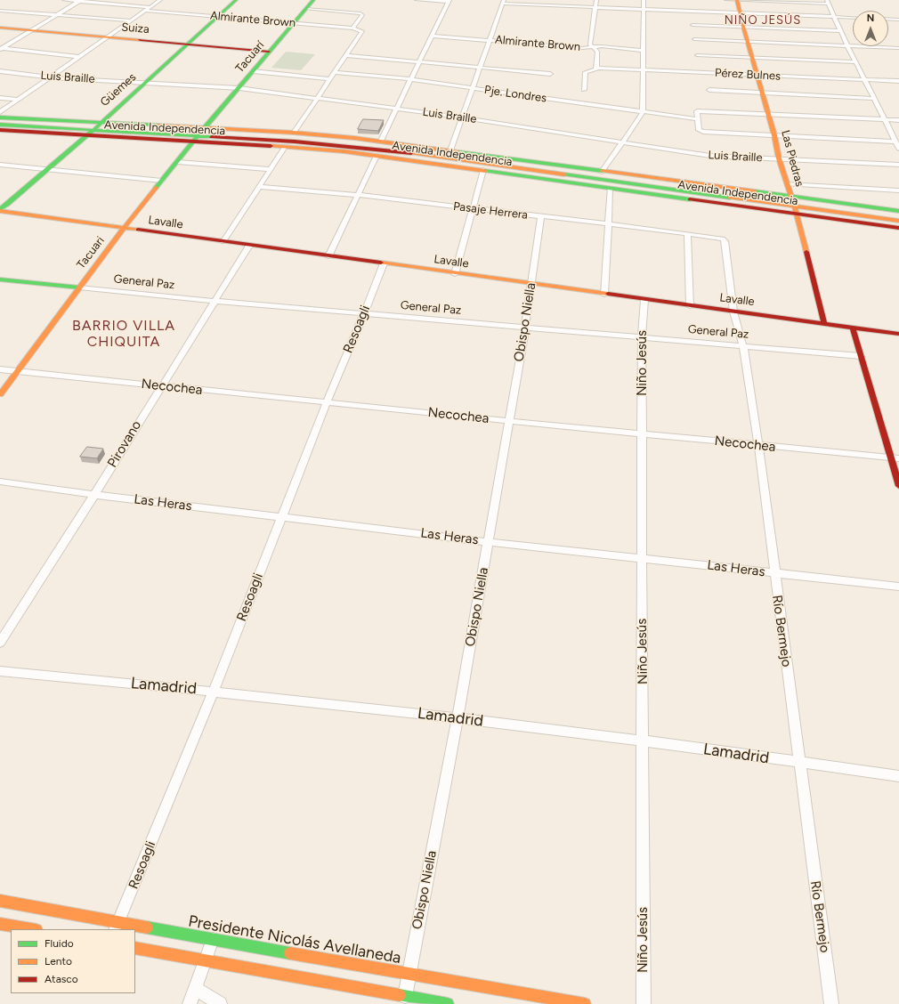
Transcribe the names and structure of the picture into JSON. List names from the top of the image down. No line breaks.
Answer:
{"streets":{"main road":["Suiza","Tacuarí","Güemes","Avenida Independencia","Las Piedras","Lavalle","Tacuari","General Paz","Presidente Nicolás Avellaneda"],"street":["Almirante Brown","Pérez Bulnes","Luis Braille","Pje. Londres","Pasaje Herrera","Obispo Niella","Resoagli","Niño Jesús","Necochea","Pirovano","Las Heras","Río Bermejo","Lamadrid"]},"crossings":[["Almirante Brown","Tacuarí"],["Almirante Brown","Güemes"],["Suiza","Tacuarí"],["Suiza","Güemes"],["Tacuarí","Luis Braille"],["Tacuarí","Avenida Independencia"],["Tacuarí","Tacuari"],["Pérez Bulnes","Las Piedras"],["Luis Braille","Güemes"],["Luis Braille","Las Piedras"],["Güemes","Avenida Independencia"],["Güemes","Lavalle"],["Avenida Independencia","Las Piedras"],["Avenida Independencia","Tacuari"],["Las Piedras","Lavalle"],["Pasaje Herrera","Obispo Niella"],["Pasaje Herrera","Río Bermejo"],["Lavalle","Tacuari"],["Lavalle","Obispo Niella"],["Lavalle","Resoagli"],["Lavalle","Niño Jesús"],["Lavalle","Pirovano"],["Lavalle","Río Bermejo"],["Tacuari","General Paz"],["Tacuari","Necochea"],["General Paz","Obispo Niella"],["General Paz","Resoagli"],["General Paz","Niño Jesús"],["General Paz","Pirovano"],["General Paz","Río Bermejo"],["Obispo Niella","Necochea"],["Obispo Niella","Las Heras"],["Obispo Niella","Lamadrid"],["Obispo Niella","Presidente Nicolás Avellaneda"],["Resoagli","Necochea"],["Resoagli","Las Heras"],["Resoagli","Lamadrid"],["Resoagli","Presidente Nicolás Avellaneda"],["Niño Jesús","Necochea"],["Niño Jesús","Las Heras"],["Niño Jesús","Lamadrid"],["Necochea","Pirovano"],["Necochea","Río Bermejo"],["Pirovano","Las Heras"],["Las Heras","Río Bermejo"],["Río Bermejo","Lamadrid"]],"districts":["NIÑO JESÚS","BARRIO VILLA CHIQUITA"],"legend":["Fluido","Lento","Atasco"],"north":"top"}
